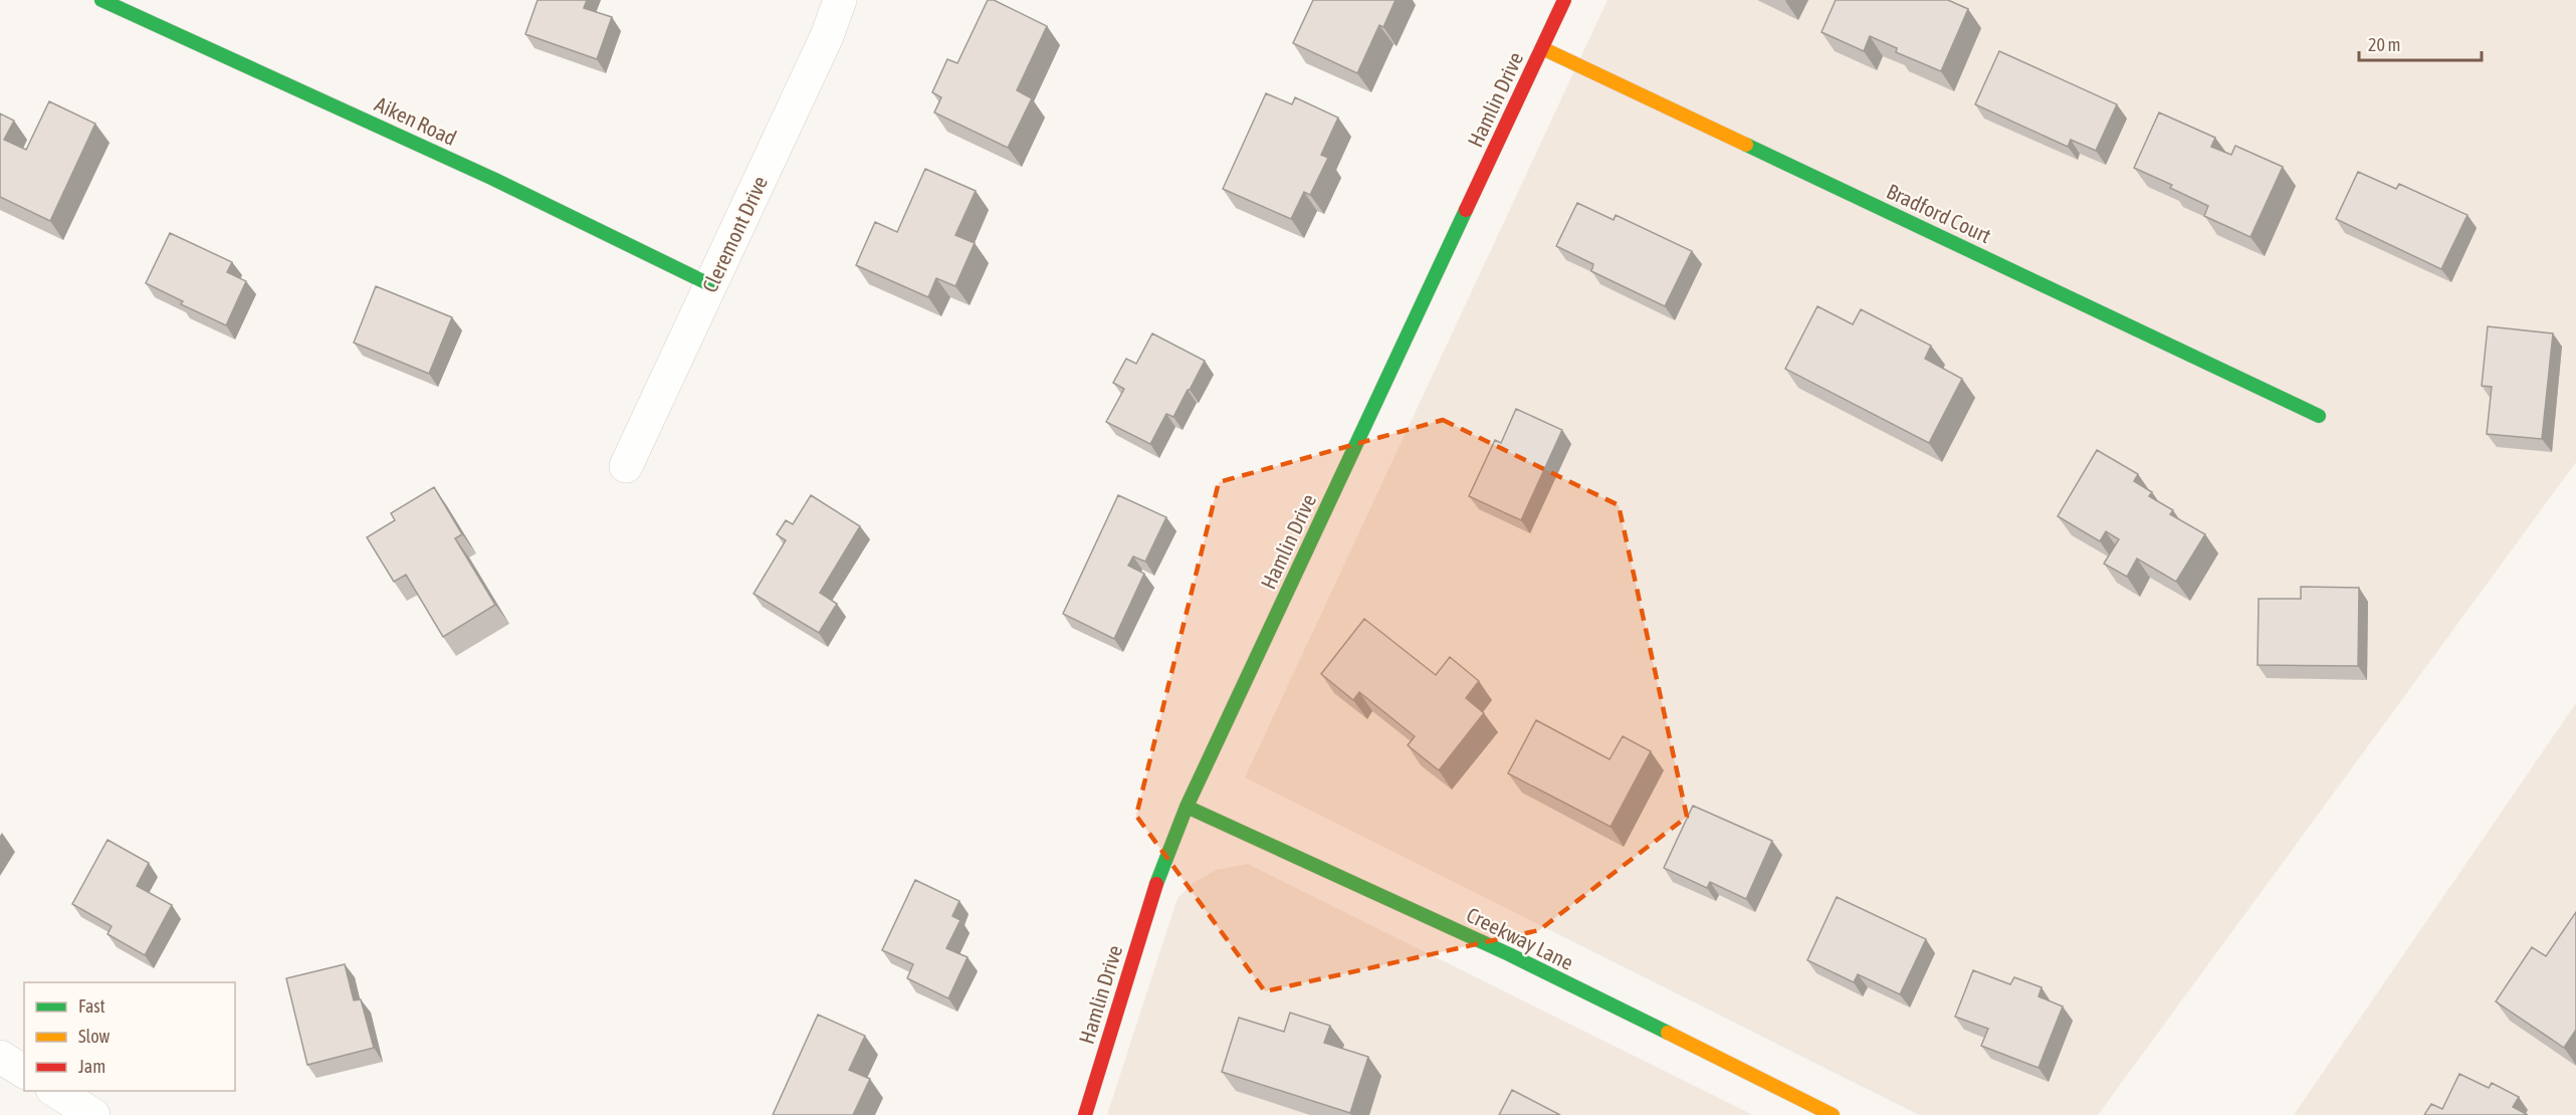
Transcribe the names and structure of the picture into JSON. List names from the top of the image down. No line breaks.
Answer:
{"streets":{"street":["Hamlin Drive","Aiken Road","Bradford Court","Cleremont Drive","Creekway Lane"]},"crossings":[["Hamlin Drive","Bradford Court"],["Hamlin Drive","Creekway Lane"],["Aiken Road","Cleremont Drive"]],"legend":["Fast","Slow","Jam"],"scale_bar":"20 m"}
